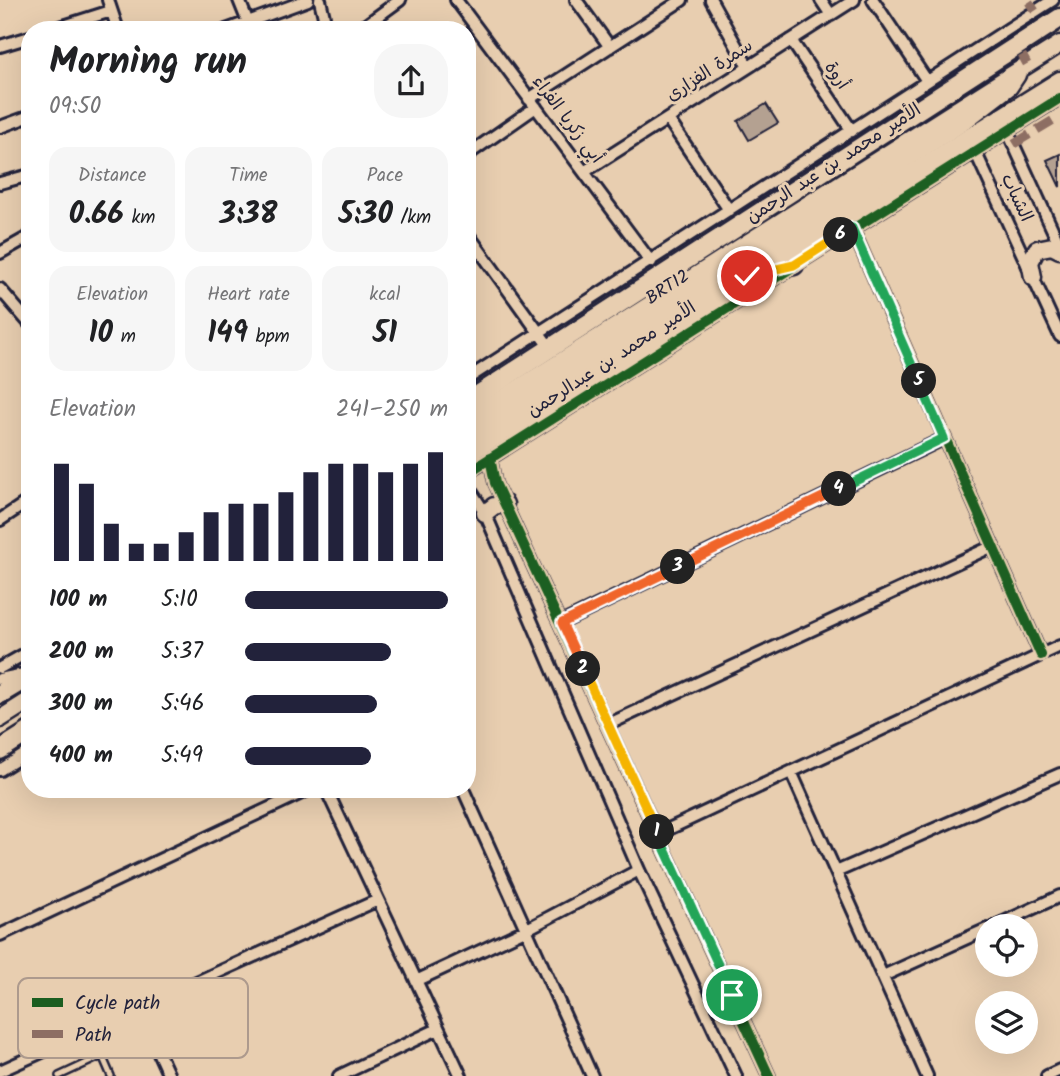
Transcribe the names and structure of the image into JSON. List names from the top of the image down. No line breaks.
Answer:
{"streets":{"main road":["الأمير محمد بن عبد الرحمن","BRT12"],"street":["سمرة الفزارى","أروة","أبي زكريا الفراء","الشباب","الأمير محمد بن عبدالرحمن"]},"crossings":[["سمرة الفزارى","أروة"],["سمرة الفزارى","أبي زكريا الفراء"],["الشباب","الأمير محمد بن عبدالرحمن"]],"legend":["Cycle path","Path"],"page":{"heading":["Morning run","09:50"],"stats":[["Distance","0.66 km"],["Time","3:38"],["Pace","5:30 /km"],["Elevation","10 m"],["Heart rate","149 bpm"],["kcal","51"]],"pins":["6","5","4","3","2","1"],"chart":["Elevation","241–250 m"],"list":[{"name":"100 m","note":"5:10"},{"name":"200 m","note":"5:37"},{"name":"300 m","note":"5:46"},{"name":"400 m","note":"5:49"}]}}
